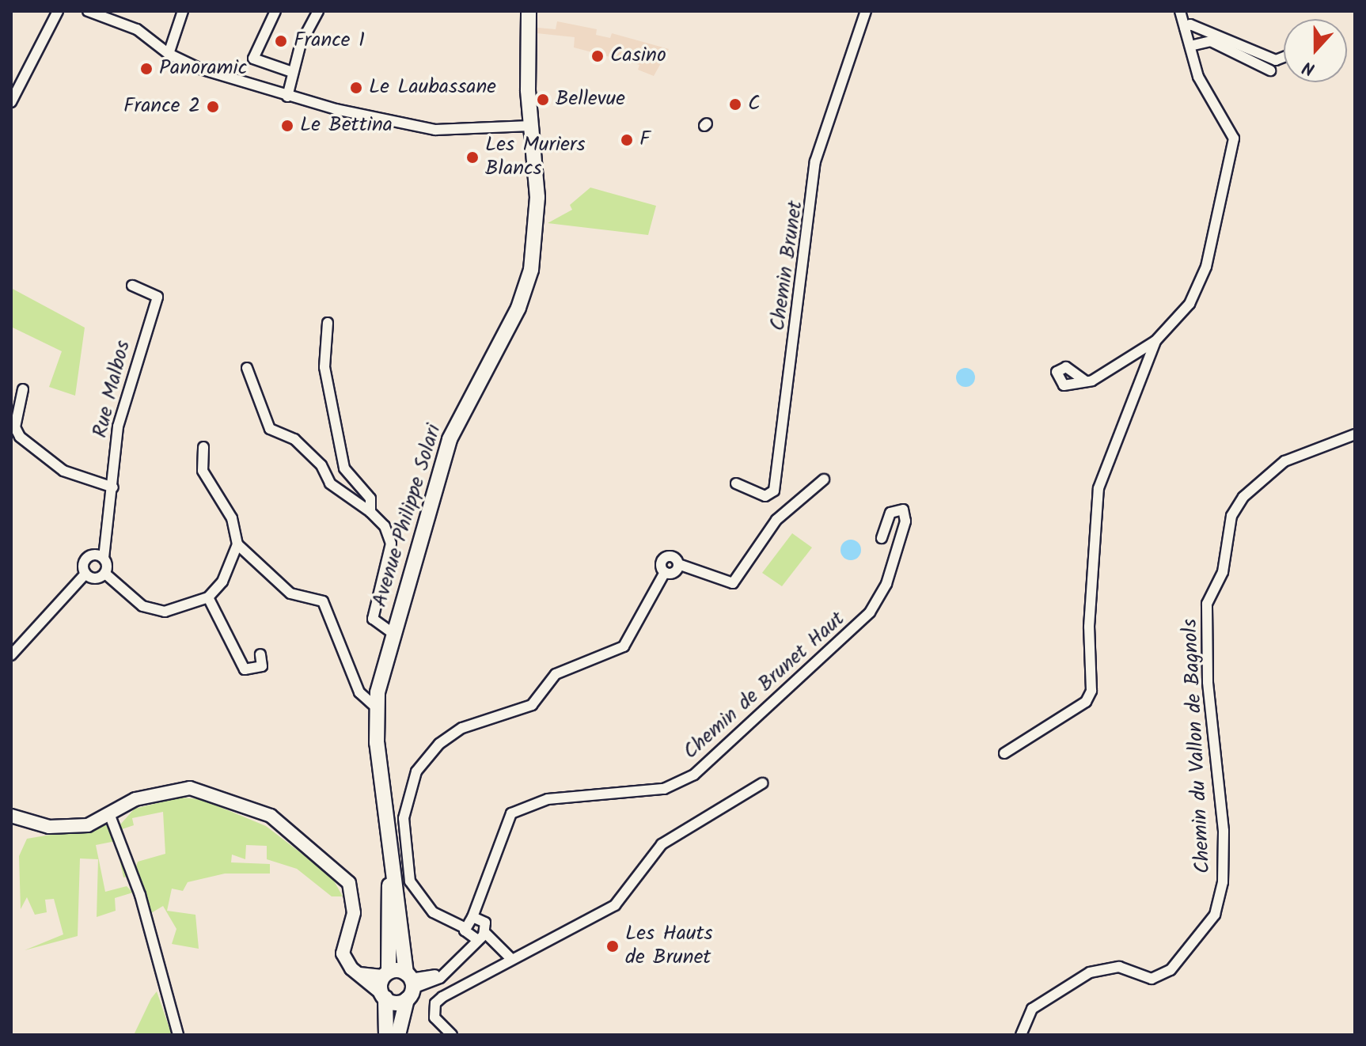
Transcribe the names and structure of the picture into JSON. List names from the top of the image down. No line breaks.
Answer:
{"streets":{"main road":["Avenue Philippe Solari"],"street":["Chemin Brunet","Rue Malbos","Chemin de Brunet Haut","Chemin du Vallon de Bagnols"]},"places":["France 1","Casino","Panoramic","Le Laubassane","Bellevue","C","France 2","Le Bettina","F","Les Muriers Blancs","Les Hauts de Brunet"],"north":"bottom"}
